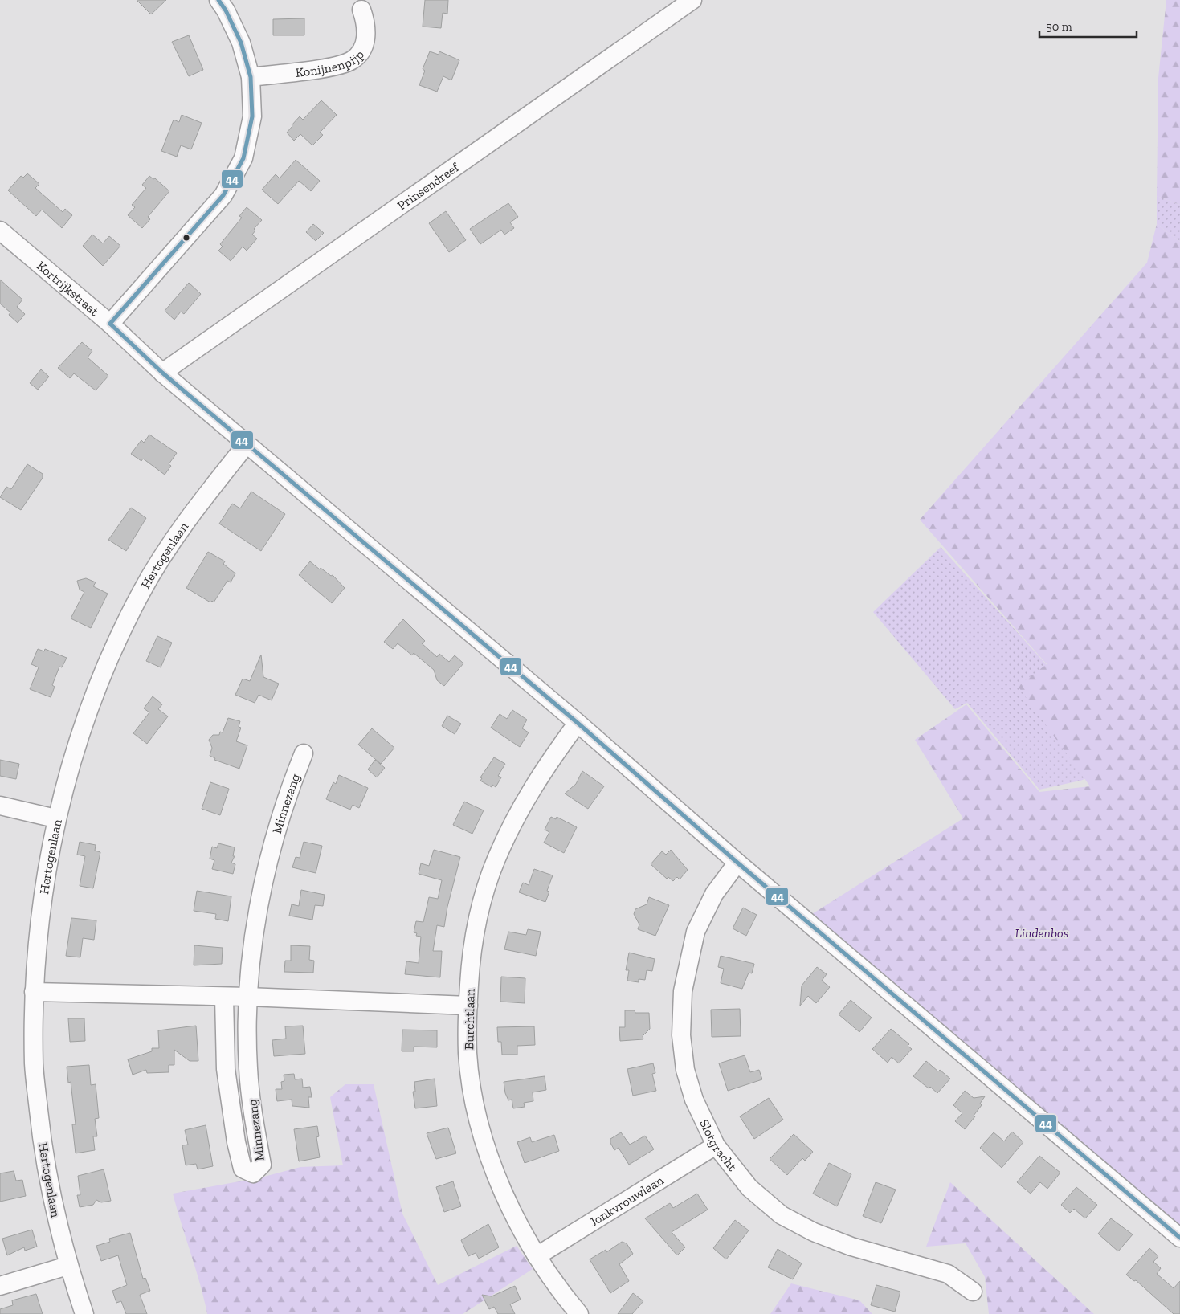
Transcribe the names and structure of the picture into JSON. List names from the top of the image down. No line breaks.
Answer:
{"streets":{"street":["Konijnenpijp","Prinsendreef","Kortrijkstraat","Hertogenlaan","Minnezang","Burchtlaan","Slotgracht","Jonkvrouwlaan"]},"crossings":[["Prinsendreef","Kortrijkstraat"],["Kortrijkstraat","Hertogenlaan"],["Kortrijkstraat","Burchtlaan"],["Kortrijkstraat","Slotgracht"],["Burchtlaan","Jonkvrouwlaan"],["Slotgracht","Jonkvrouwlaan"]],"parks":["Lindenbos"],"lines":["transit line 44"],"scale_bar":"50 m"}
